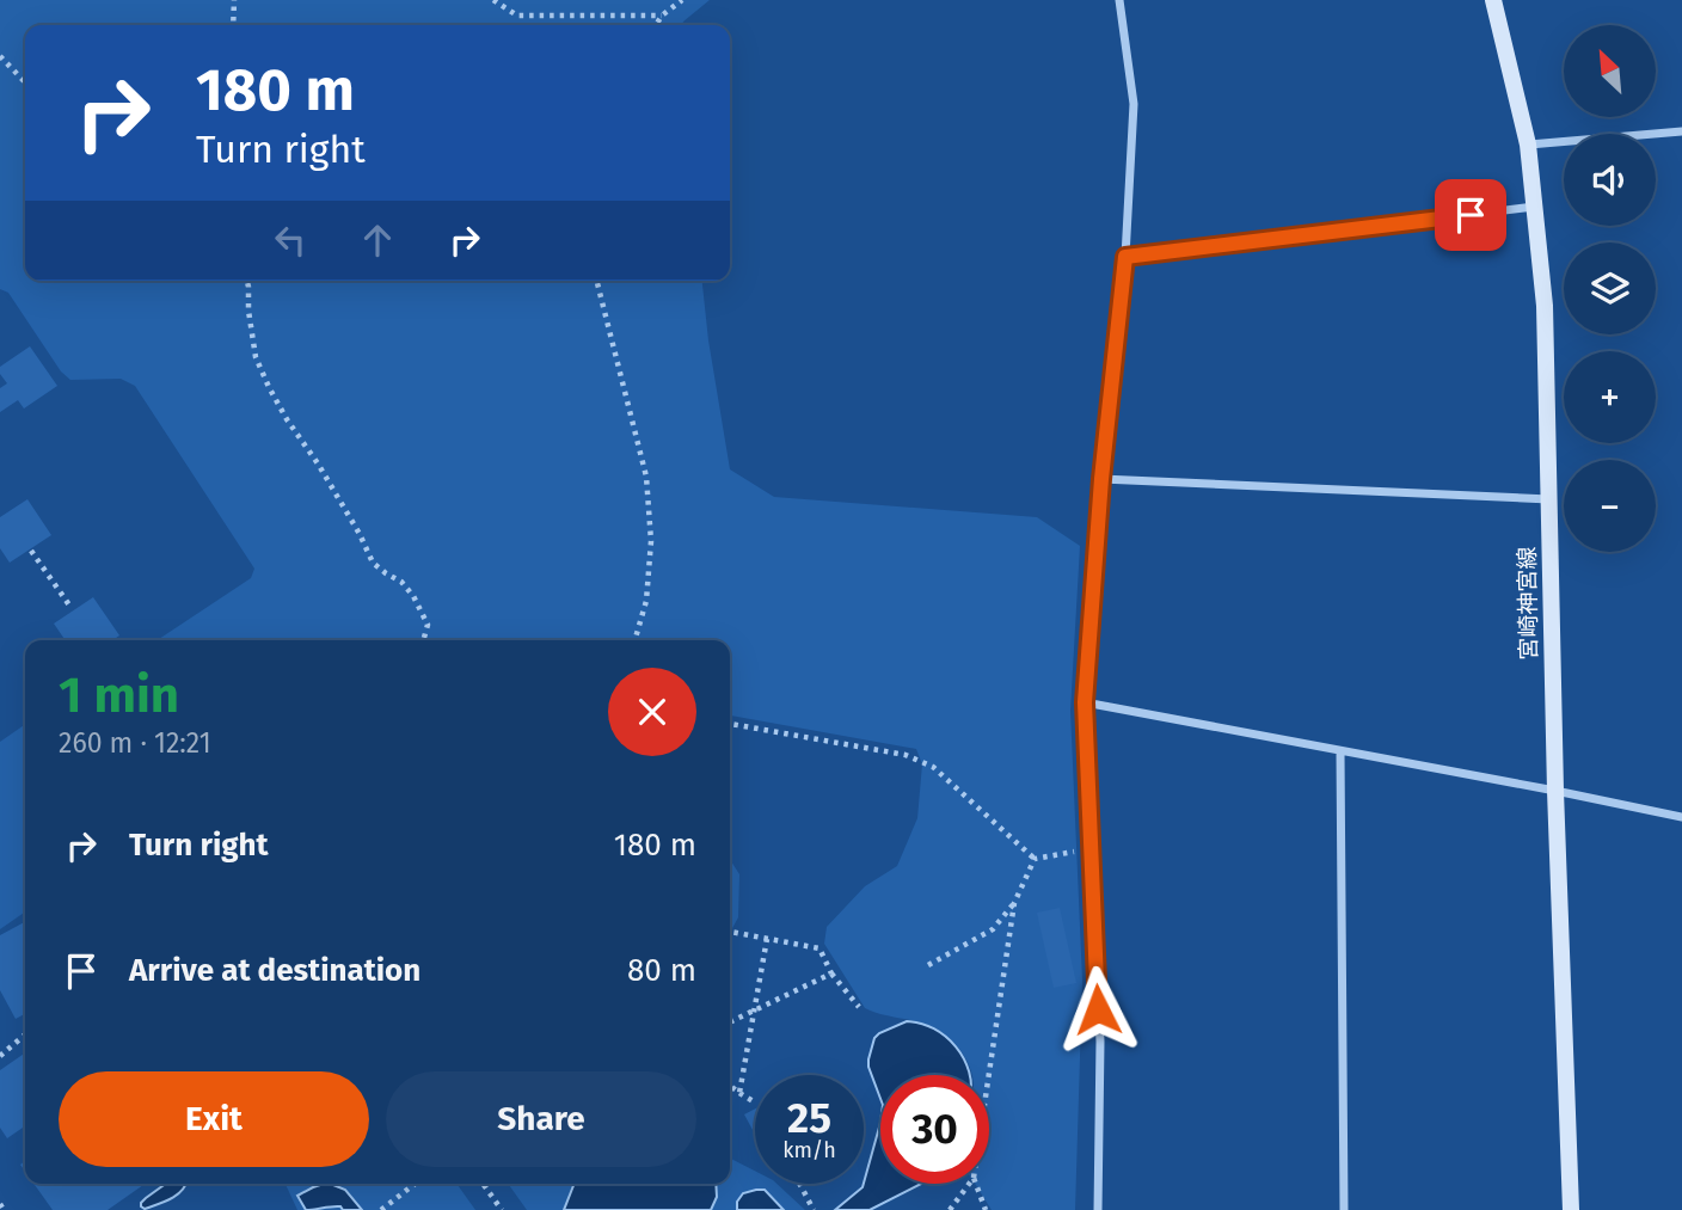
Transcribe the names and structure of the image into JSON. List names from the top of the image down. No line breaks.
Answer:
{"streets":{"main road":["宮崎神宮線"]},"north":"top left","page":{"map_buttons":["+","−"],"turn":["180 m","Turn right"],"heading":["1 min","260 m · 12:21"],"list":[{"name":"Turn right","value":"180 m"},{"name":"Arrive at destination","value":"80 m"}],"buttons":["Exit","Share"],"speed":"25 km/h","limit":"30"}}
